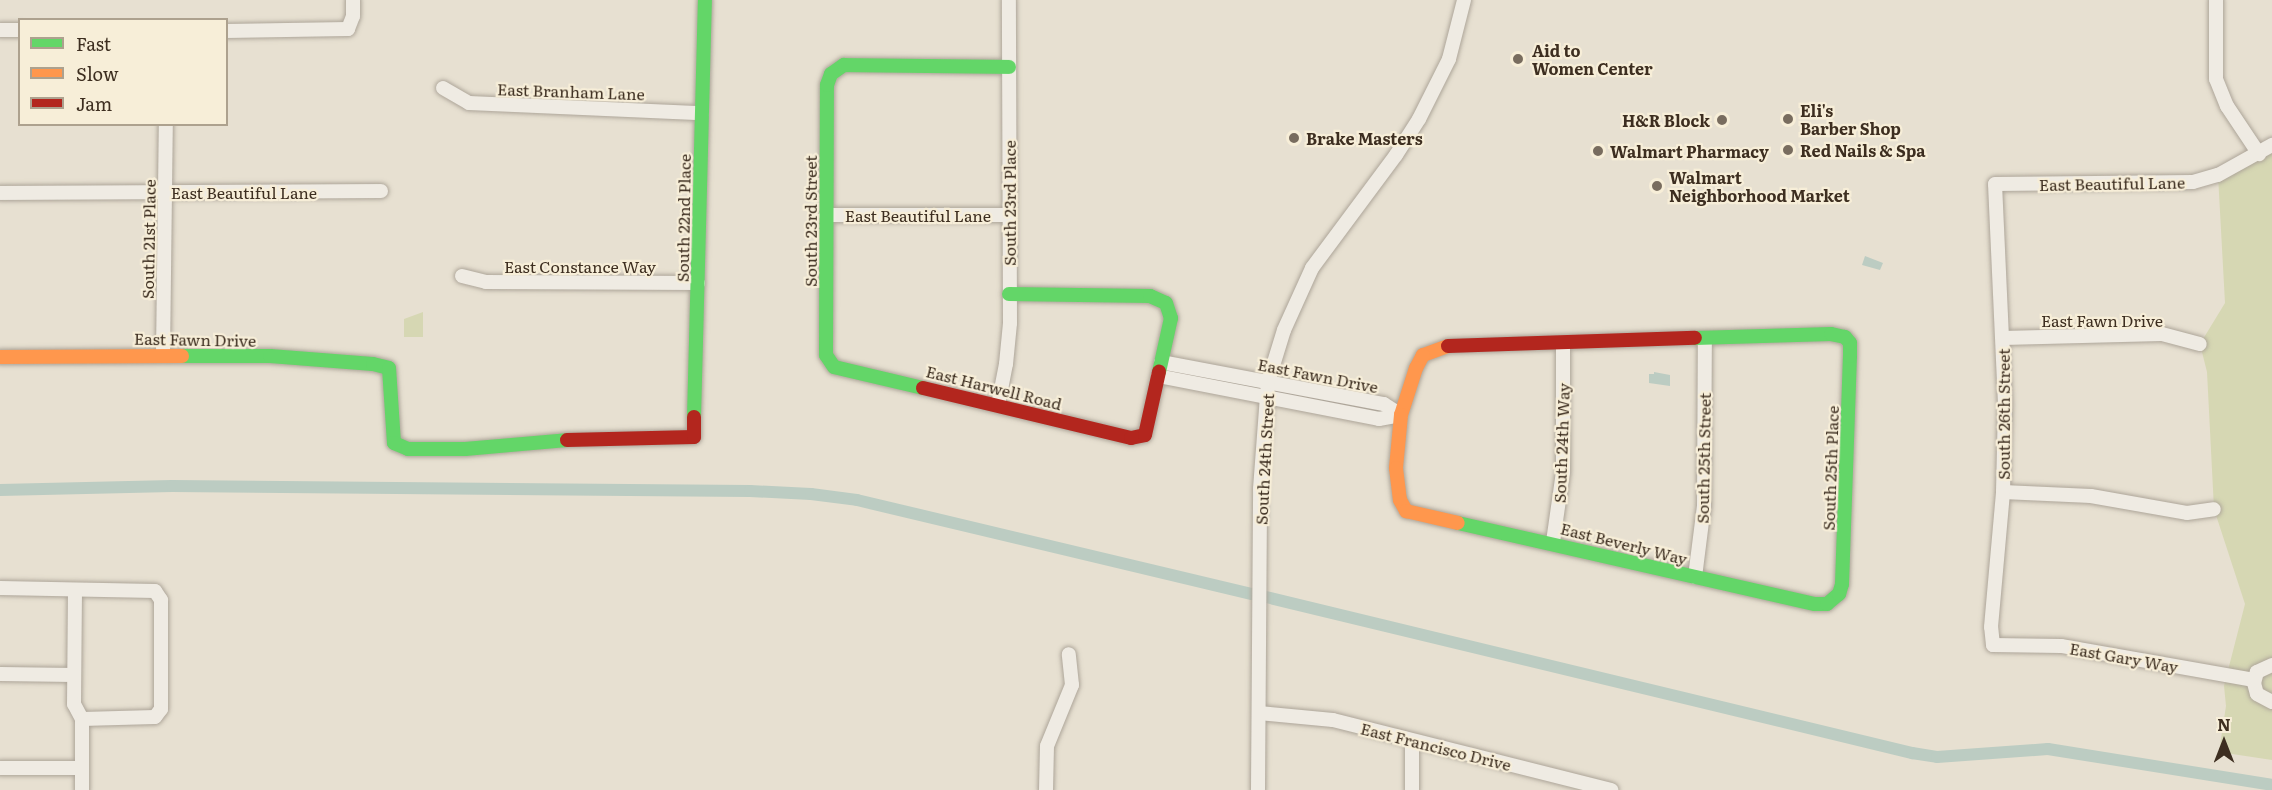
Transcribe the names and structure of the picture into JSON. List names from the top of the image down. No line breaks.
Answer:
{"streets":{"street":["East Branham Lane","East Beautiful Lane","South 23rd Place","South 22nd Place","South 23rd Street","South 21st Place","East Constance Way","East Fawn Drive","East Harwell Road","South 26th Street","South 24th Way","South 25th Street","South 24th Street","South 25th Place","East Beverly Way","East Gary Way","East Francisco Drive"]},"crossings":[["East Branham Lane","South 22nd Place"],["East Beautiful Lane","South 23rd Place"],["East Beautiful Lane","South 23rd Street"],["East Beautiful Lane","South 21st Place"],["East Beautiful Lane","South 26th Street"],["South 23rd Place","South 23rd Street"],["South 23rd Place","East Harwell Road"],["South 22nd Place","East Constance Way"],["South 22nd Place","East Fawn Drive"],["South 23rd Street","East Harwell Road"],["South 21st Place","East Fawn Drive"],["East Fawn Drive","East Harwell Road"],["East Fawn Drive","South 26th Street"],["East Fawn Drive","South 24th Street"],["East Fawn Drive","East Beverly Way"],["South 26th Street","East Gary Way"],["South 24th Way","East Beverly Way"],["South 25th Street","South 25th Place"],["South 25th Street","East Beverly Way"],["South 24th Street","East Francisco Drive"],["South 25th Place","East Beverly Way"]],"places":["Aid to Women Center","Eli's Barber Shop","H&R Block","Brake Masters","Red Nails & Spa","Walmart Pharmacy","Walmart Neighborhood Market"],"legend":["Fast","Slow","Jam"],"north":"top"}
